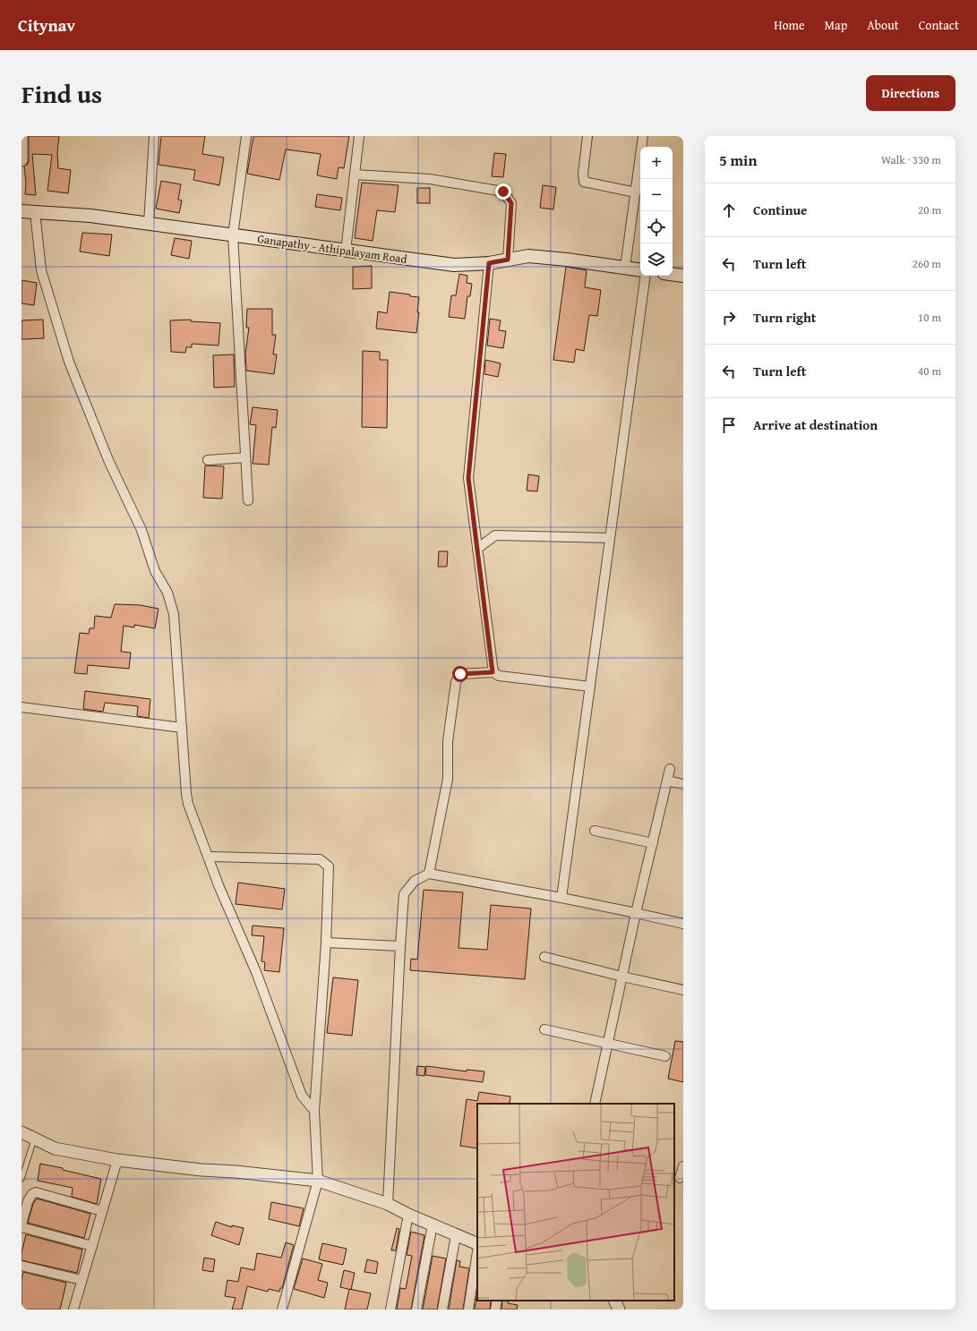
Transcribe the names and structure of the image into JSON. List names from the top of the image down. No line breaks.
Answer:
{"streets":{"main road":["Ganapathy - Athipalayam Road"]},"page":{"header":"Citynav","nav":["Home","Map","About","Contact"],"title":"Find us","buttons":"Directions","heading":["5 min","Walk · 330 m"],"map_buttons":["+","−"],"list":[["Continue","20 m"],["Turn left","260 m"],["Turn right","10 m"],["Turn left","40 m"],"Arrive at destination"]}}
